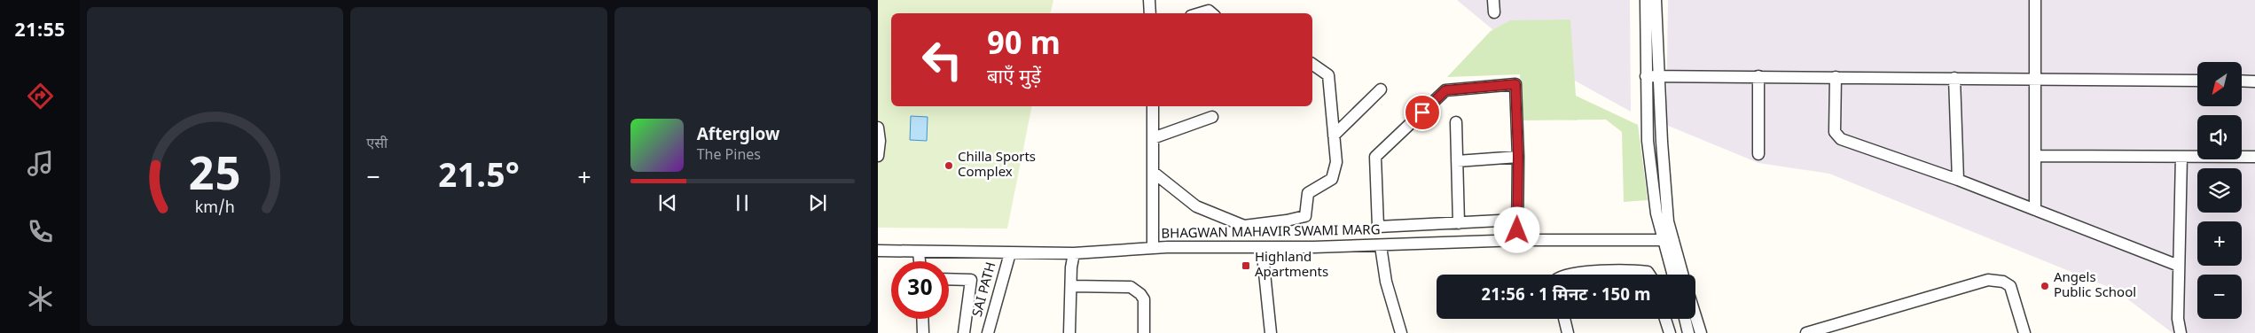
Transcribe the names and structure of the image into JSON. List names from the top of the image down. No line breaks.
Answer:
{"streets":{"street":["BHAGWAN MAHAVIR SWAMI MARG","SAI PATH"]},"crossings":[["BHAGWAN MAHAVIR SWAMI MARG","SAI PATH"]],"places":{"other":["Chilla Sports Complex","Angels Public School"],"transit":["Highland Apartments"]},"north":"bottom left","page":{"tabs":"21:55","tile":"एसी","turn":["90 m","बाएँ मुड़ें"],"map_buttons":["+","−"],"song":["Afterglow","The Pines"],"heat":["−","21.5°","+"],"limit":"30","trip":"21:56 · 1 मिनट · 150 m","gauge":["25","km/h"]}}
